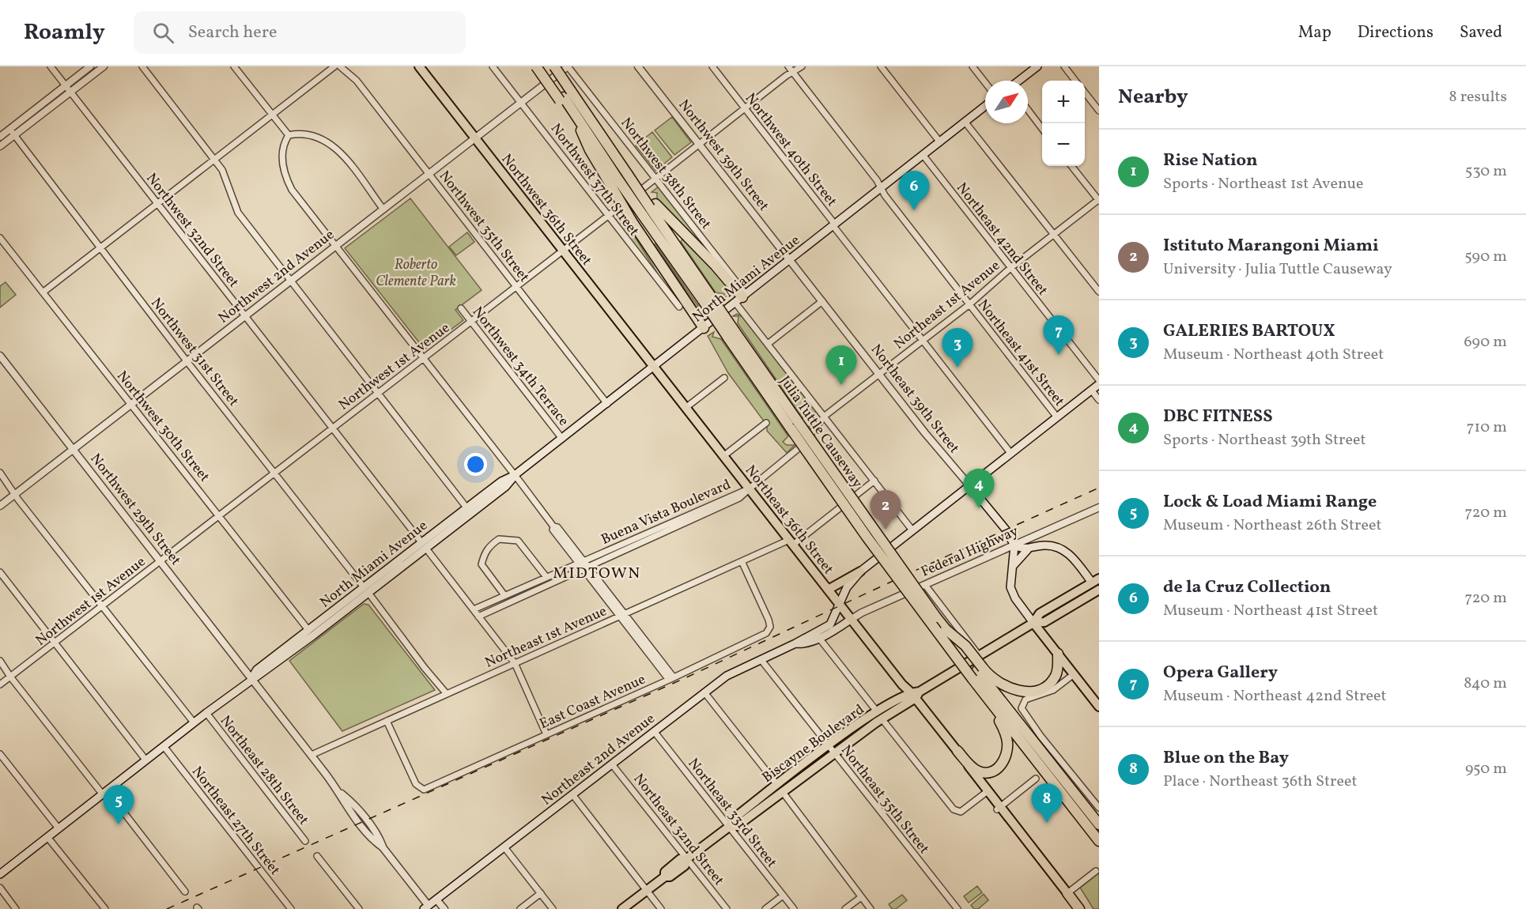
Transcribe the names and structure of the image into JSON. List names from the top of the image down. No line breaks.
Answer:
{"streets":{"highway":["Julia Tuttle Causeway"],"main road":["Northwest 36th Street","North Miami Avenue","Northeast 39th Street","Northeast 36th Street","Biscayne Boulevard","Northeast 2nd Avenue"],"street":["Northwest 40th Street","Northwest 39th Street","Northwest 38th Street","Northwest 37th Street","Northwest 35th Street","Northwest 32nd Street","Northeast 42nd Street","Northwest 2nd Avenue","Northeast 1st Avenue","Northwest 31st Street","Northeast 41st Street","Northwest 1st Avenue","Northwest 34th Terrace","Northwest 30th Street","Northwest 29th Street","Buena Vista Boulevard","Federal Highway","East Coast Avenue","Northeast 28th Street","Northeast 35th Street","Northeast 33rd Street","Northeast 27th Street","Northeast 32nd Street"]},"crossings":[["Northwest 40th Street","North Miami Avenue"],["Northwest 40th Street","Northeast 1st Avenue"],["Northwest 40th Street","Northwest 1st Avenue"],["Northwest 40th Street","Northeast 2nd Avenue"],["Northwest 39th Street","North Miami Avenue"],["Northwest 39th Street","Northwest 1st Avenue"],["Northwest 39th Street","Northeast 39th Street"],["Northwest 38th Street","Northwest 2nd Avenue"],["Northwest 38th Street","North Miami Avenue"],["Northwest 38th Street","Northeast 1st Avenue"],["Northwest 38th Street","Northwest 1st Avenue"],["Northwest 38th Street","Northeast 2nd Avenue"],["Northwest 37th Street","Northwest 2nd Avenue"],["Northwest 37th Street","Northwest 1st Avenue"],["Northwest 36th Street","Northwest 2nd Avenue"],["Northwest 36th Street","North Miami Avenue"],["Northwest 36th Street","Northwest 1st Avenue"],["Northwest 36th Street","Northeast 36th Street"],["Northwest 35th Street","Northwest 2nd Avenue"],["Northwest 35th Street","North Miami Avenue"],["Northwest 35th Street","Northwest 1st Avenue"],["Northwest 32nd Street","Northwest 2nd Avenue"],["Northwest 32nd Street","North Miami Avenue"],["Northwest 32nd Street","Northwest 1st Avenue"],["Northeast 42nd Street","North Miami Avenue"],["Northeast 42nd Street","Northeast 1st Avenue"],["Northwest 2nd Avenue","Northwest 31st Street"],["Northwest 2nd Avenue","Northwest 30th Street"],["Northwest 2nd Avenue","Northwest 29th Street"],["North Miami Avenue","Northwest 31st Street"],["North Miami Avenue","Northeast 41st Street"],["North Miami Avenue","Northwest 34th Terrace"],["North Miami Avenue","Northeast 39th Street"],["North Miami Avenue","Northwest 30th Street"],["North Miami Avenue","Northwest 29th Street"],["North Miami Avenue","Northeast 36th Street"],["North Miami Avenue","Northeast 28th Street"],["North Miami Avenue","Northeast 27th Street"],["Northeast 1st Avenue","Northwest 31st Street"],["Northeast 1st Avenue","Northeast 41st Street"],["Northeast 1st Avenue","Northeast 39th Street"],["Northeast 1st Avenue","Northwest 29th Street"],["Northeast 1st Avenue","Buena Vista Boulevard"],["Northeast 1st Avenue","Northeast 36th Street"],["Northeast 1st Avenue","East Coast Avenue"],["Northwest 31st Street","Northwest 1st Avenue"],["Northeast 41st Street","Northwest 1st Avenue"],["Northeast 41st Street","Northeast 2nd Avenue"],["Northwest 1st Avenue","Northwest 34th Terrace"],["Northwest 1st Avenue","Northwest 30th Street"],["Northwest 1st Avenue","Northwest 29th Street"],["Northeast 39th Street","Federal Highway"],["Northeast 39th Street","Northeast 2nd Avenue"],["Northwest 29th Street","Northeast 2nd Avenue"],["Buena Vista Boulevard","Northeast 36th Street"],["Northeast 36th Street","Federal Highway"],["Northeast 36th Street","Biscayne Boulevard"],["Northeast 36th Street","Northeast 2nd Avenue"],["Federal Highway","Northeast 2nd Avenue"],["Biscayne Boulevard","Northeast 35th Street"],["Biscayne Boulevard","Northeast 33rd Street"],["Biscayne Boulevard","Northeast 32nd Street"],["Northeast 2nd Avenue","Northeast 35th Street"],["Northeast 2nd Avenue","Northeast 33rd Street"],["Northeast 2nd Avenue","Northeast 32nd Street"]],"districts":["MIDTOWN"],"parks":["Roberto Clemente Park"],"north":"top right","page":{"header":"Roamly","search":"Search here","nav":["Map","Directions","Saved"],"heading":["Nearby","8 results"],"map_buttons":["+","−"],"list":[{"mark":"1","name":"Rise Nation","note":"Sports · Northeast 1st Avenue","value":"530 m"},{"mark":"2","name":"Istituto Marangoni Miami","note":"University · Julia Tuttle Causeway","value":"590 m"},{"mark":"3","name":"GALERIES BARTOUX","note":"Museum · Northeast 40th Street","value":"690 m"},{"mark":"4","name":"DBC FITNESS","note":"Sports · Northeast 39th Street","value":"710 m"},{"mark":"5","name":"Lock & Load Miami Range","note":"Museum · Northeast 26th Street","value":"720 m"},{"mark":"6","name":"de la Cruz Collection","note":"Museum · Northeast 41st Street","value":"720 m"},{"mark":"7","name":"Opera Gallery","note":"Museum · Northeast 42nd Street","value":"840 m"},{"mark":"8","name":"Blue on the Bay","note":"Place · Northeast 36th Street","value":"950 m"}],"pins":["6","7","3","1","4","2","8","5"]}}
